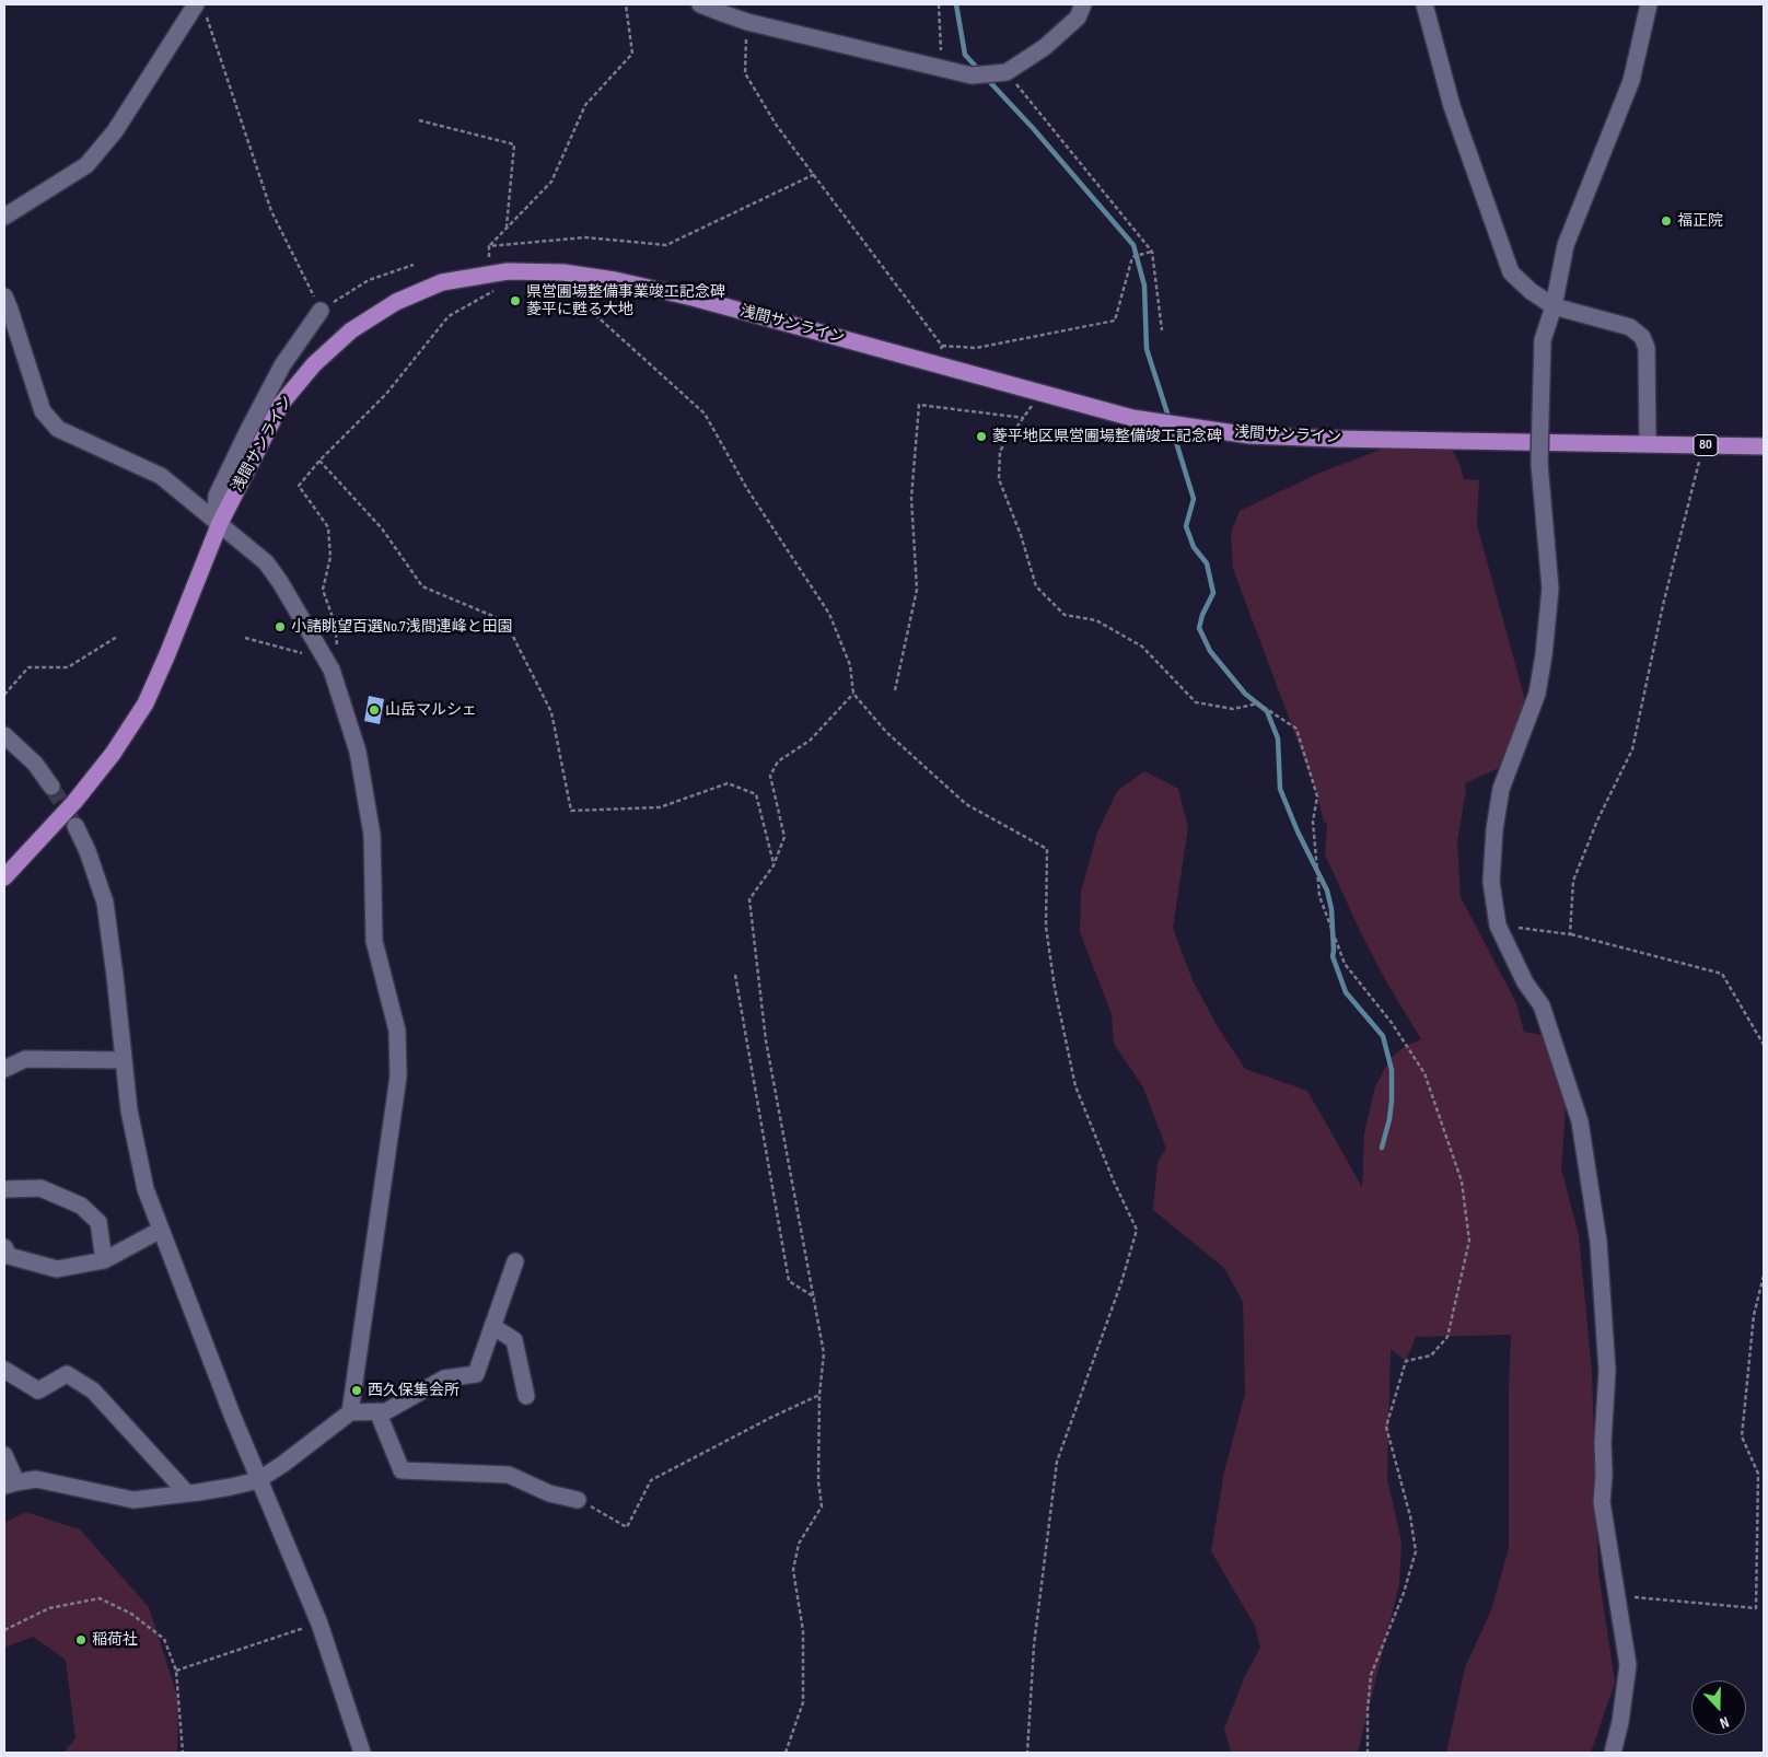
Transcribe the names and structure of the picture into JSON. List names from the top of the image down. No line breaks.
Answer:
{"streets":{"main road":["浅間サンライン","80"]},"places":["福正院","県営圃場整備事業竣工記念碑 菱平に甦る大地","菱平地区県営圃場整備竣工記念碑","小諸眺望百選No.7浅間連峰と田園","山岳マルシェ","西久保集会所","稲荷社"],"north":"bottom"}
